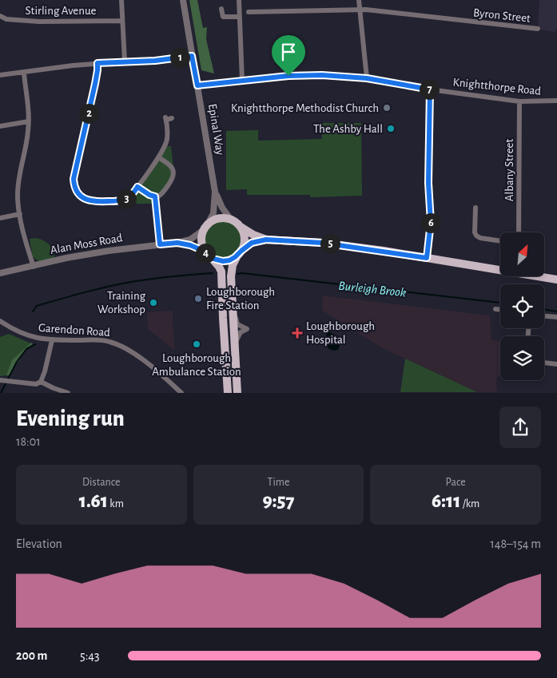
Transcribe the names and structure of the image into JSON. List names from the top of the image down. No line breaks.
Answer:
{"streets":{"street":["Stirling Avenue","Byron Street","Knightthorpe Road","Epinal Way","Albany Street","Alan Moss Road","Garendon Road"]},"crossings":[["Knightthorpe Road","Epinal Way"],["Knightthorpe Road","Albany Street"],["Epinal Way","Alan Moss Road"]],"water":["Burleigh Brook"],"places":{"other":["Knightthorpe Methodist Church","The Ashby Hall","Loughborough Fire Station","Training Workshop","Loughborough Ambulance Station"],"health":["Loughborough Hospital"]},"north":"top right","page":{"pins":["1","7","2","3","6","5","4"],"heading":["Evening run","18:01"],"stats":[["Distance","1.61 km"],["Time","9:57"],["Pace","6:11 /km"]],"chart":["Elevation","148–154 m"],"list":[{"name":"200 m","note":"5:43"}]}}
